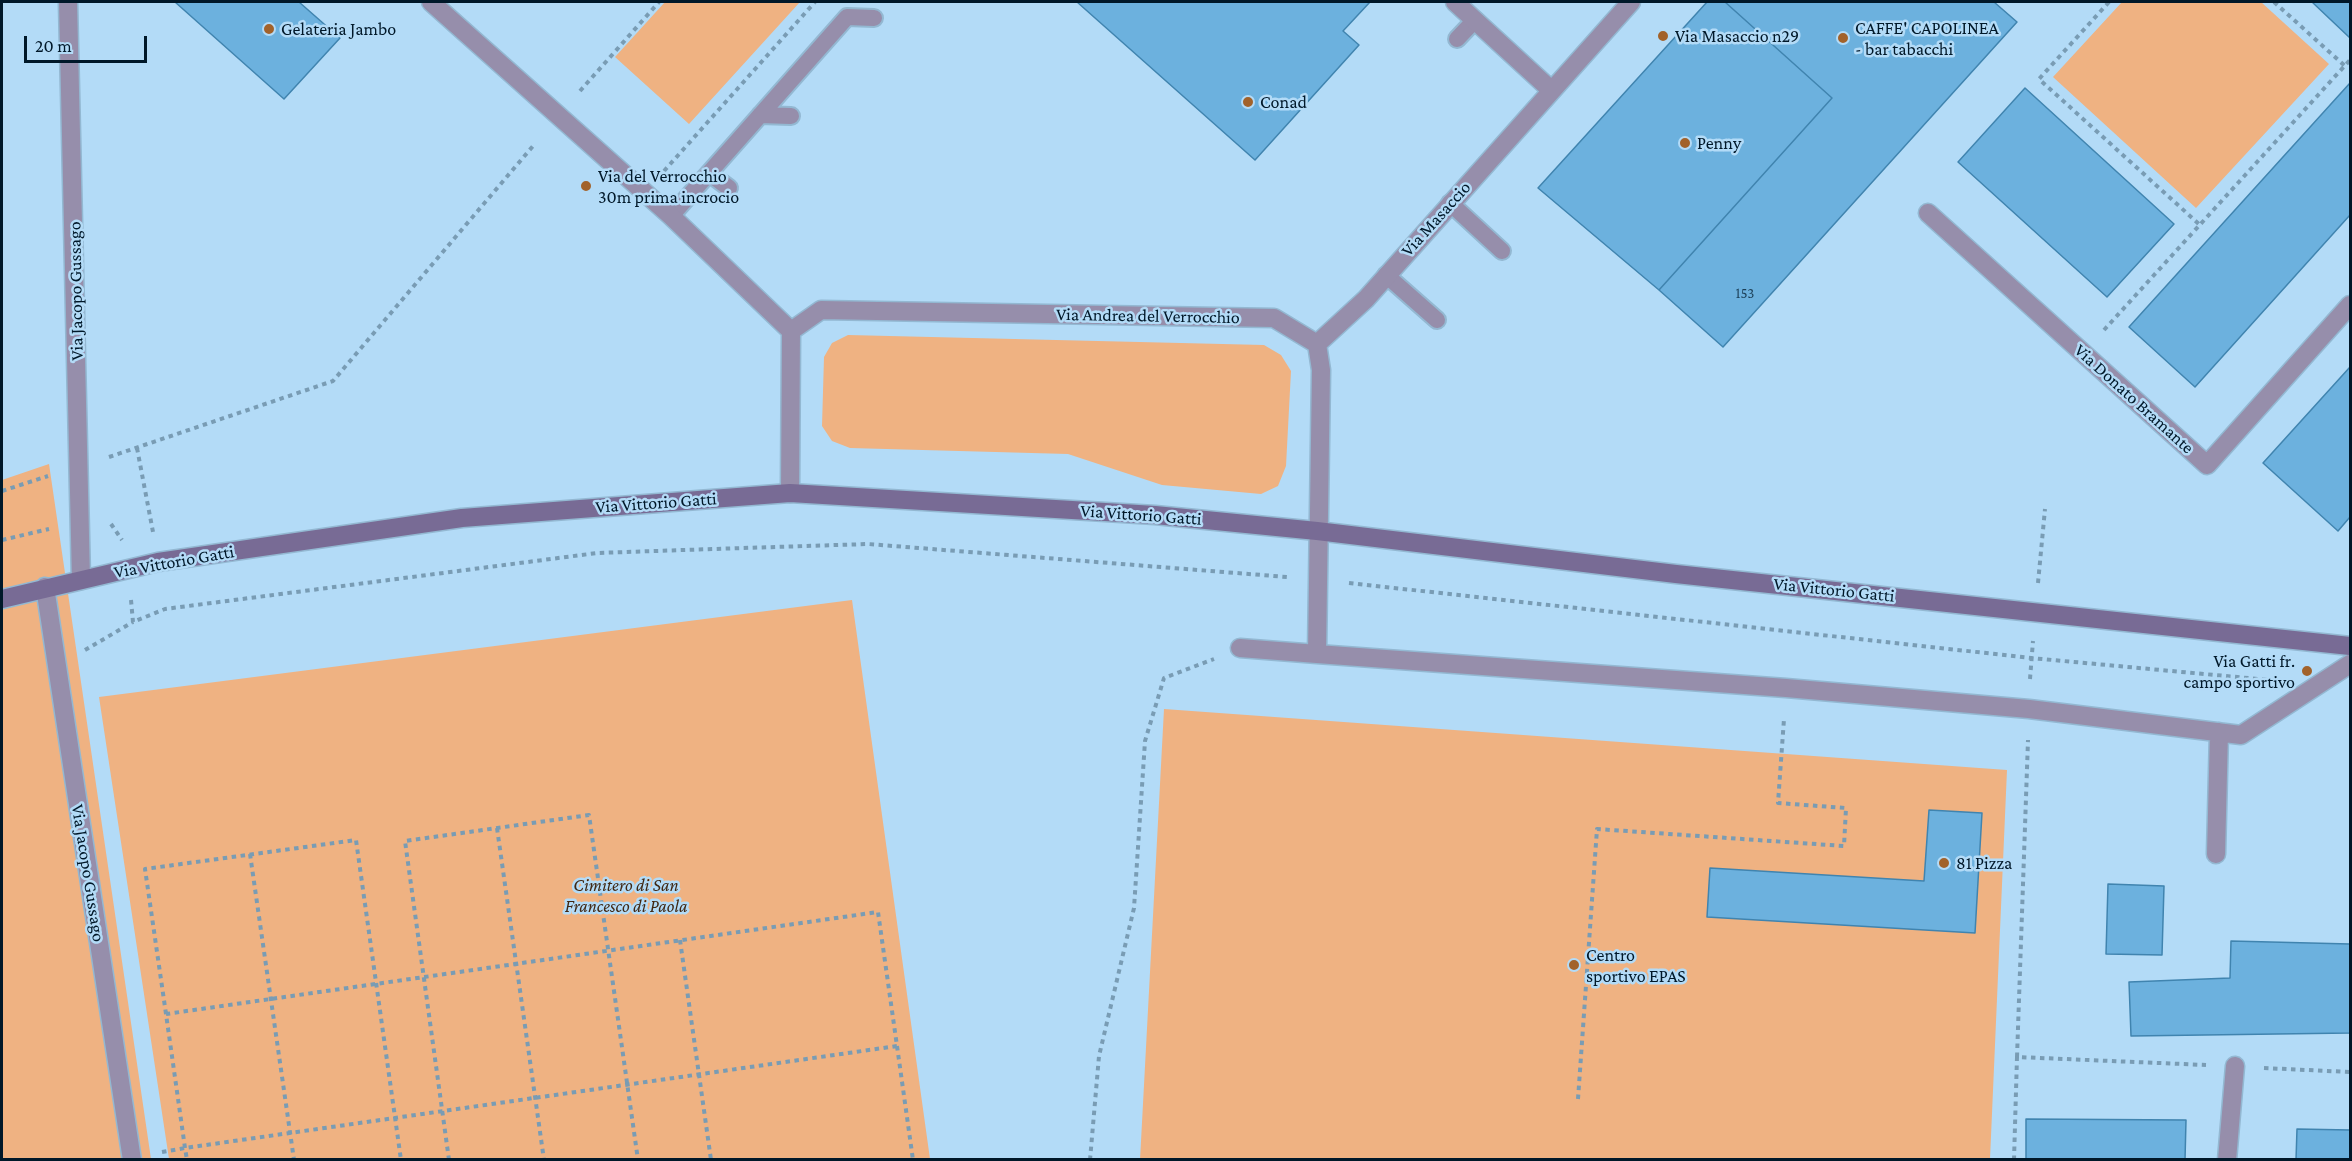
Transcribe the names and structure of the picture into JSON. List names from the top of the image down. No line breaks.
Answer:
{"streets":{"street":["Via Masaccio","Via Jacopo Gussago","Via Andrea del Verrocchio","Via Donato Bramante","Via Vittorio Gatti"]},"crossings":[["Via Masaccio","Via Andrea del Verrocchio"],["Via Jacopo Gussago","Via Vittorio Gatti"]],"parks":["Cimitero di San Francesco di Paola"],"places":["Gelateria Jambo","Via Masaccio n29","CAFFE' CAPOLINEA - bar tabacchi","Conad","Penny","Via del Verrocchio 30m prima incrocio","Via Gatti fr. campo sportivo","81 Pizza","Centro sportivo EPAS"],"house_numbers":["153"],"scale_bar":"20 m"}
